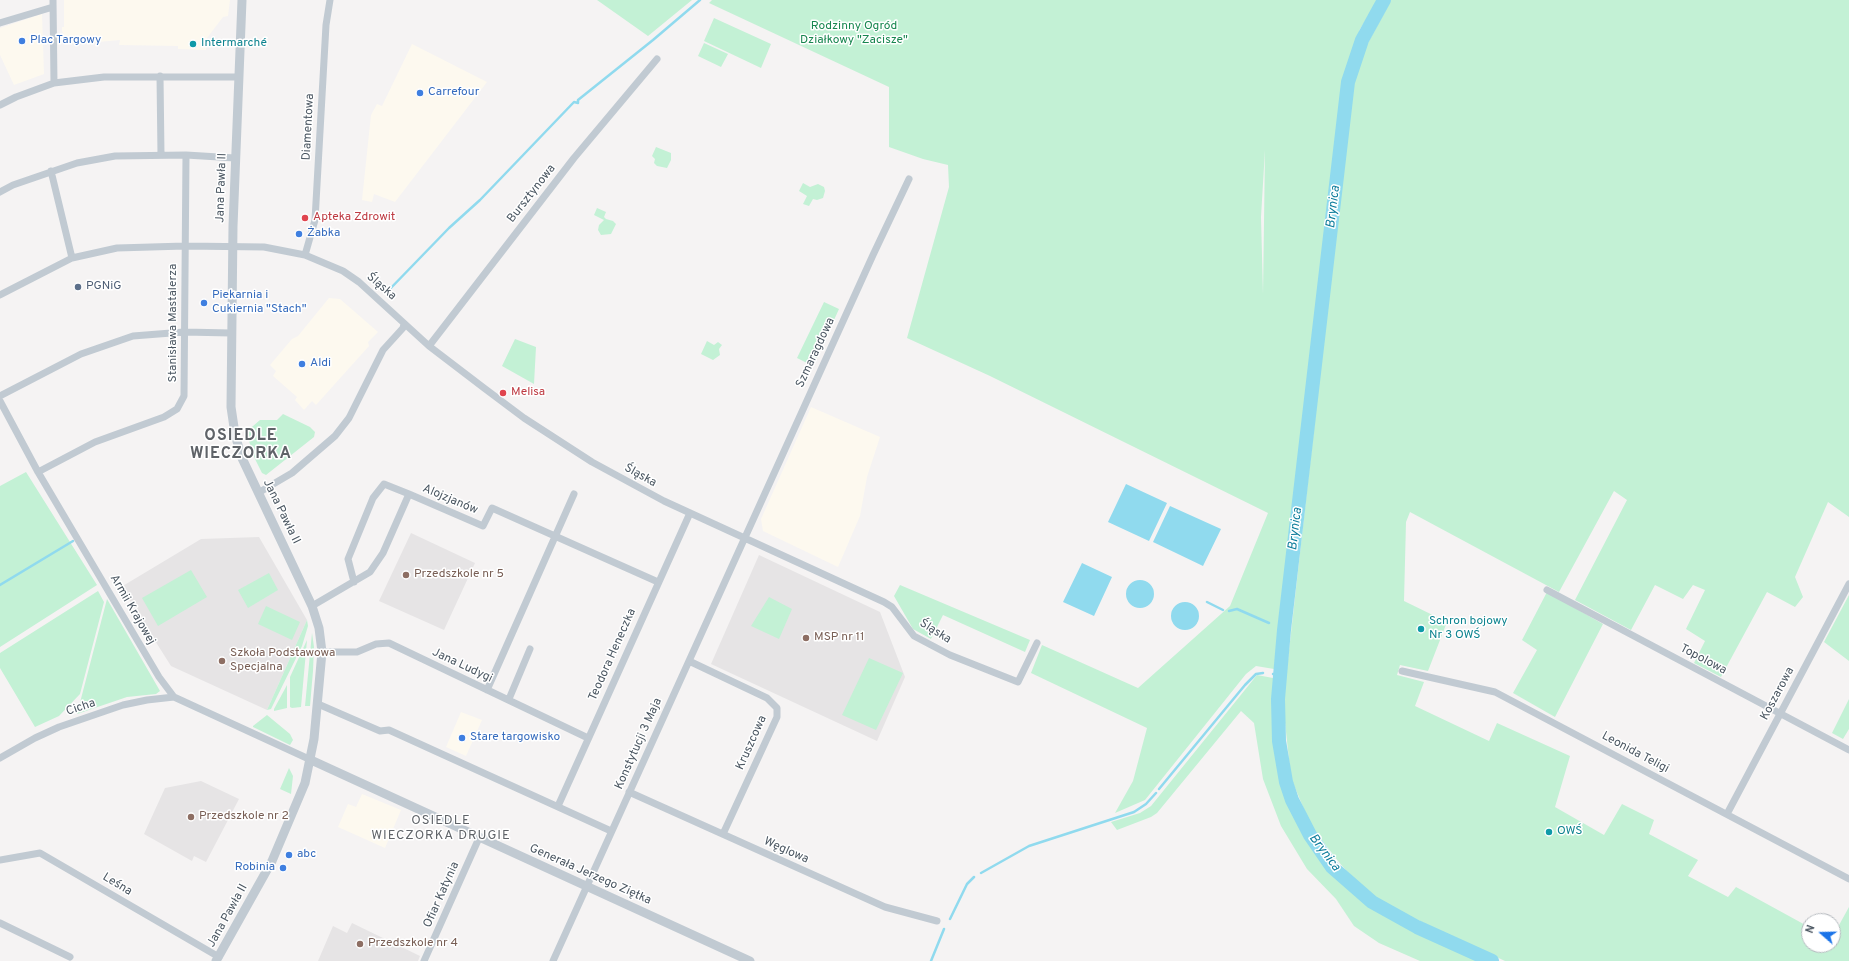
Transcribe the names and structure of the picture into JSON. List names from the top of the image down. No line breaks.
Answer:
{"streets":{"street":["Diamentowa","Jana Pawła II","Bursztynowa","Śląska","Stanisława Mastalerza","Szmaragdowa","Alojzjanów","Armii Krajowej","Teodora Heneczka","Topolowa","Jana Ludygi","Koszarowa","Cicha","Kruszcowa","Konstytucji 3 Maja","Leonida Teligi","Węglowa","Generała Jerzego Ziętka","Leśna","Ofiar Katynia"]},"crossings":[["Diamentowa","Śląska"],["Jana Pawła II","Śląska"],["Jana Pawła II","Alojzjanów"],["Jana Pawła II","Jana Ludygi"],["Jana Pawła II","Generała Jerzego Ziętka"],["Jana Pawła II","Leśna"],["Bursztynowa","Śląska"],["Śląska","Stanisława Mastalerza"],["Śląska","Szmaragdowa"],["Śląska","Teodora Heneczka"],["Śląska","Konstytucji 3 Maja"],["Stanisława Mastalerza","Armii Krajowej"],["Szmaragdowa","Konstytucji 3 Maja"],["Alojzjanów","Teodora Heneczka"],["Armii Krajowej","Cicha"],["Teodora Heneczka","Jana Ludygi"],["Topolowa","Koszarowa"],["Koszarowa","Leonida Teligi"],["Kruszcowa","Konstytucji 3 Maja"],["Kruszcowa","Węglowa"],["Konstytucji 3 Maja","Węglowa"],["Konstytucji 3 Maja","Generała Jerzego Ziętka"],["Generała Jerzego Ziętka","Ofiar Katynia"]],"districts":["OSIEDLE WIECZORKA","OSIEDLE WIECZORKA DRUGIE"],"water":["Brynica"],"parks":["Rodzinny Ogród Działkowy \"Zacisze\""],"places":["Plac Targowy","Intermarché","Carrefour","Apteka Zdrowit","Żabka","PGNiG","Piekarnia i Cukiernia \"Stach\"","Aldi","Melisa","Przedszkole nr 5","Schron bojowy Nr 3 OWŚ","MSP nr 11","Szkoła Podstawowa Specjalna","Stare targowisko","Przedszkole nr 2","OWŚ","abc","Robinia","Przedszkole nr 4"],"north":"left"}
